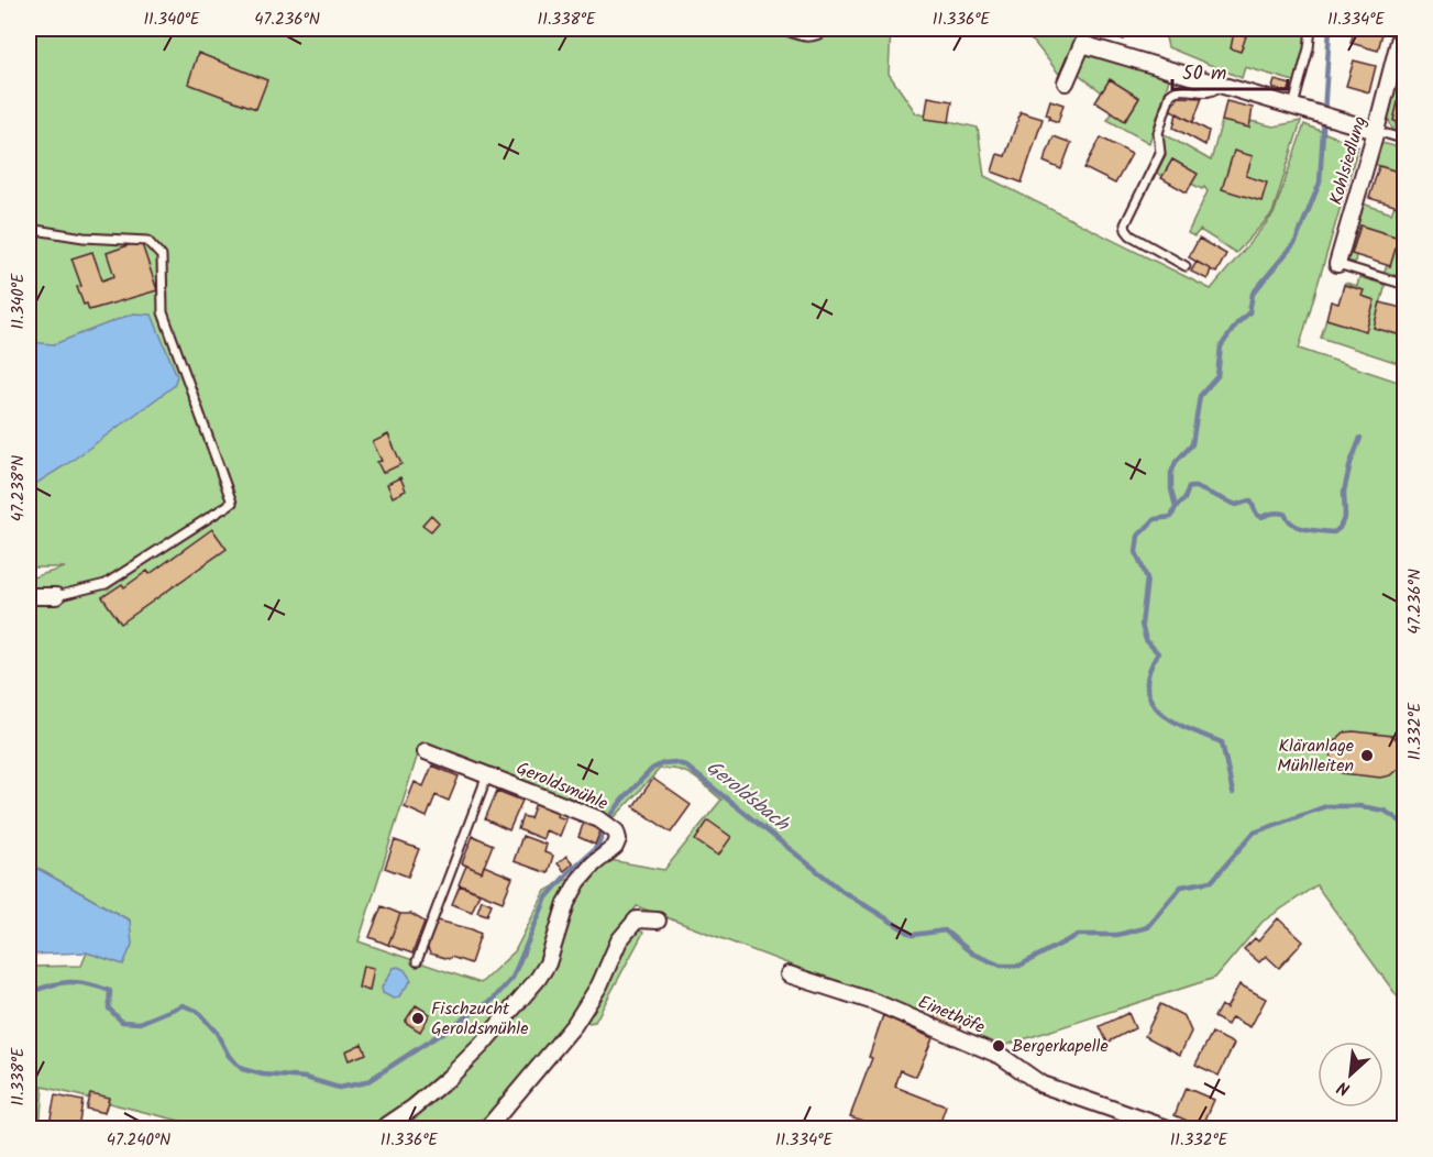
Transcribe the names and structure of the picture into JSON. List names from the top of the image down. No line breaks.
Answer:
{"streets":{"street":["Kohlsiedlung","Geroldsmühle","Einethöfe"]},"water":["Geroldsbach"],"places":["Kläranlage Mühlleiten","Fischzucht Geroldsmühle","Bergerkapelle"],"scale_bar":"50 m","north":"bottom left","coordinates":["11.340°E","47.236°N","11.338°E","11.336°E","11.334°E","47.238°N","11.332°E","47.240°N"]}
